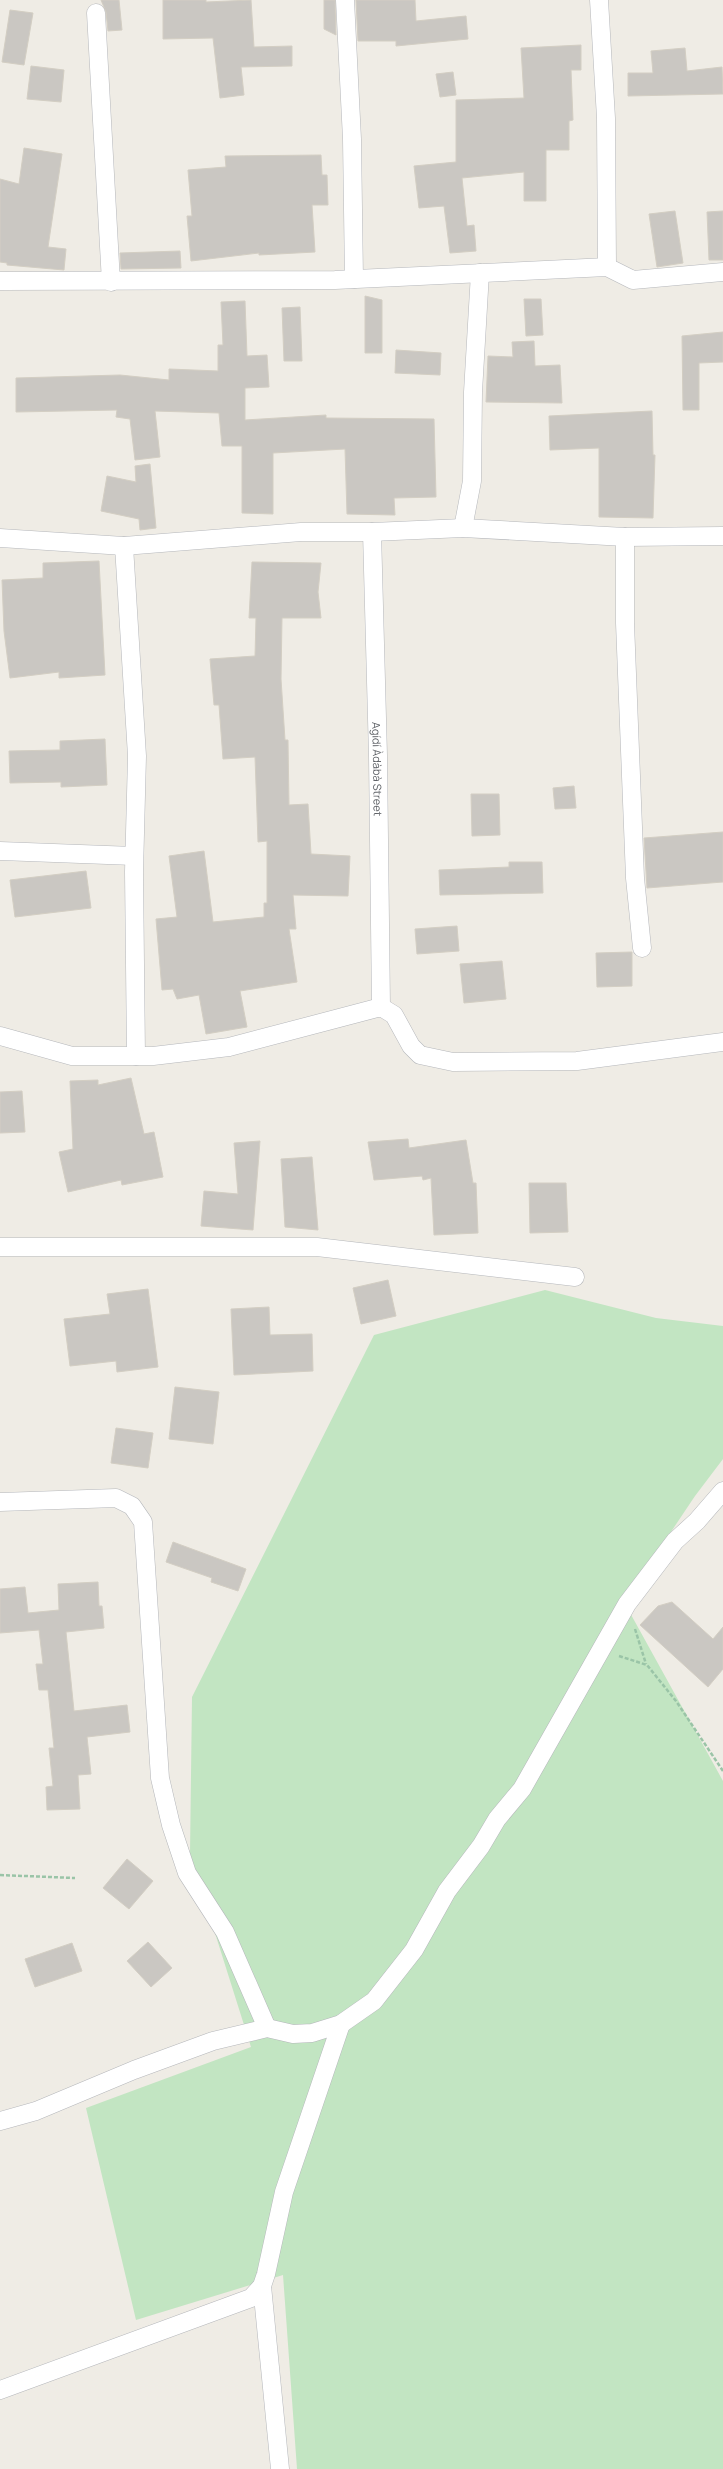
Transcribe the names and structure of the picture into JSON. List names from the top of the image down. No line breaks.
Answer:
{"streets":{"street":["Agídí Àdàbà Street"]}}
